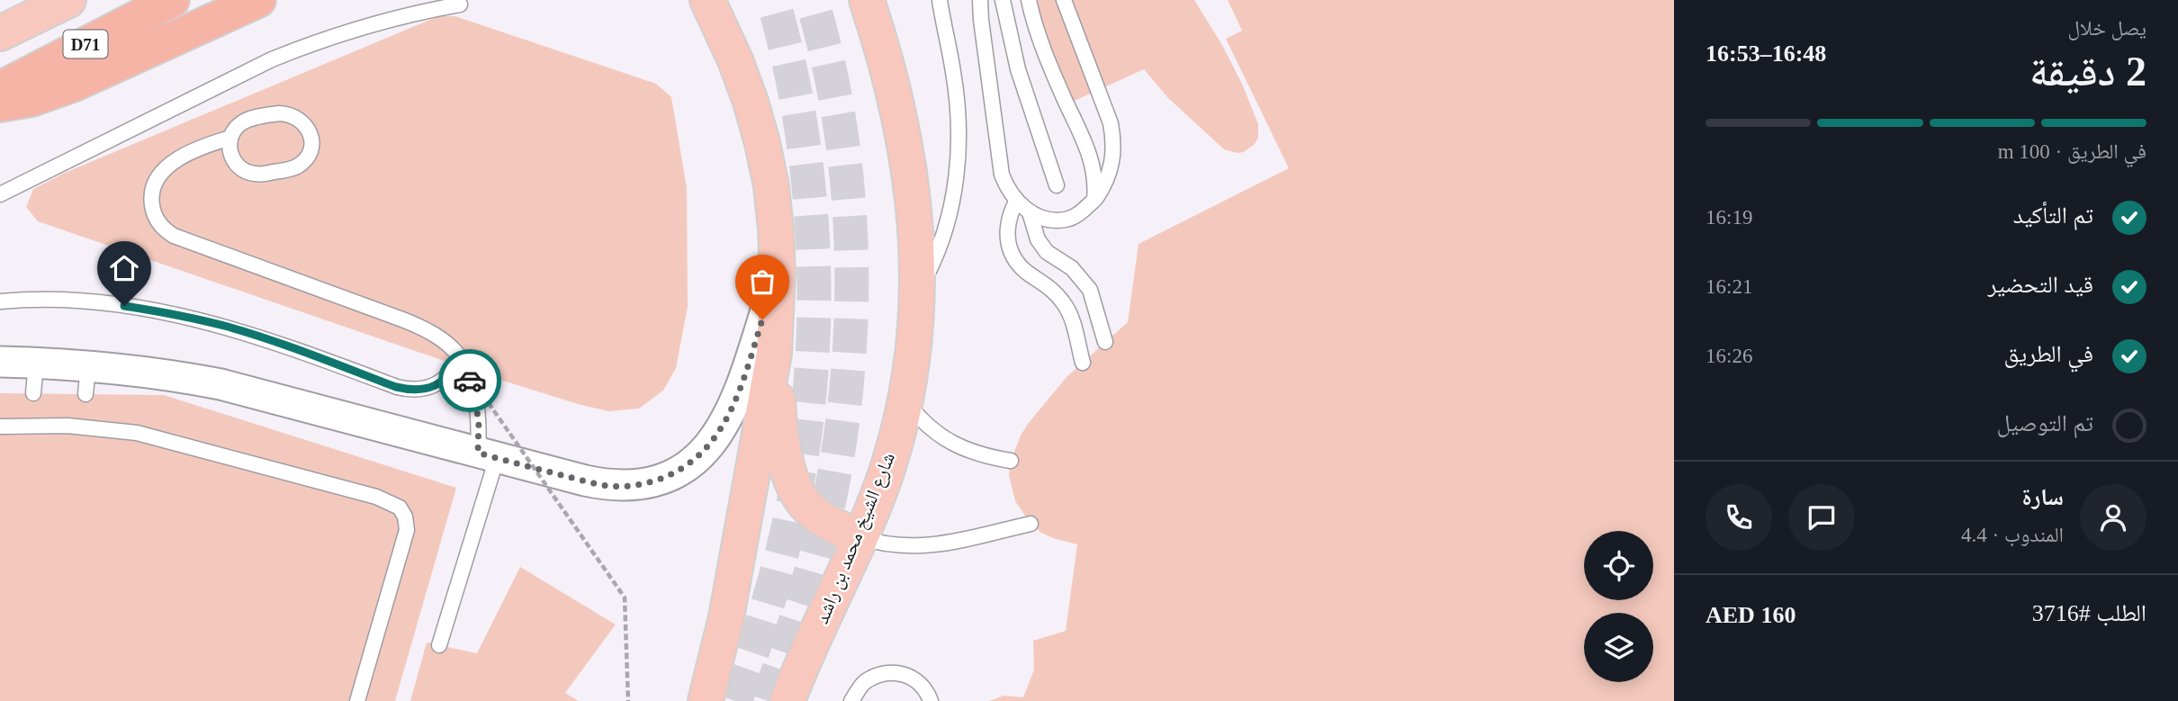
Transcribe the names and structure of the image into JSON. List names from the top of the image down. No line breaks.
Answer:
{"streets":{"highway":["D71"],"main road":["شارع الشيخ محمد بن راشد"]},"page":{"heading":["2 دقيقة","يصل خلال","16:48–16:53"],"panel":["سارة","المندوب · 4.4","الطلب #3716","AED 160"],"bar":"في الطريق · 100 m","list":[["تم التأكيد","16:19"],["قيد التحضير","16:21"],["في الطريق","16:26"],"تم التوصيل"]}}
